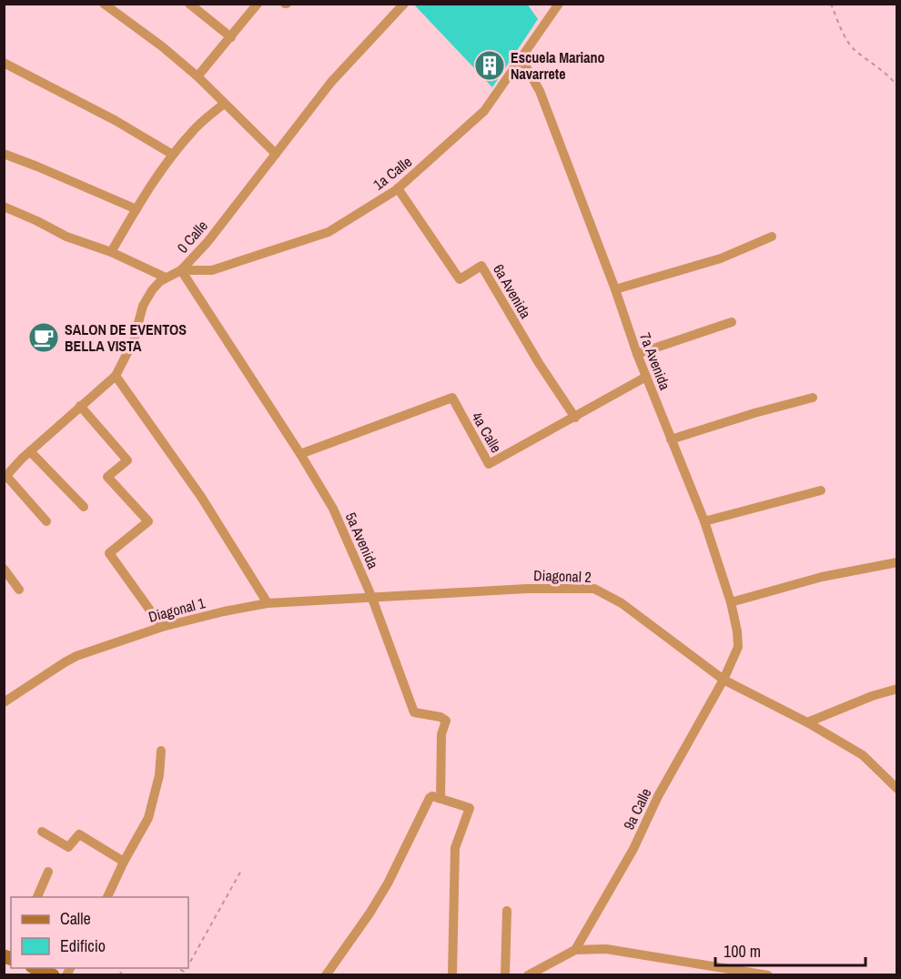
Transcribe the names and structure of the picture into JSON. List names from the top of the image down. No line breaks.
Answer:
{"streets":{"street":["1a Calle","0 Calle","6a Avenida","7a Avenida","4a Calle","5a Avenida","Diagonal 2","Diagonal 1","9a Calle"]},"crossings":[["1a Calle","0 Calle"],["1a Calle","6a Avenida"],["1a Calle","7a Avenida"],["1a Calle","5a Avenida"],["0 Calle","5a Avenida"],["6a Avenida","4a Calle"],["7a Avenida","4a Calle"],["7a Avenida","Diagonal 2"],["7a Avenida","9a Calle"],["4a Calle","5a Avenida"],["5a Avenida","Diagonal 2"],["5a Avenida","Diagonal 1"],["Diagonal 2","Diagonal 1"],["Diagonal 2","9a Calle"]],"places":{"building":["Escuela Mariano Navarrete"],"cafe":["SALON DE EVENTOS BELLA VISTA"]},"legend":["Calle","Edificio"],"scale_bar":"100 m"}
